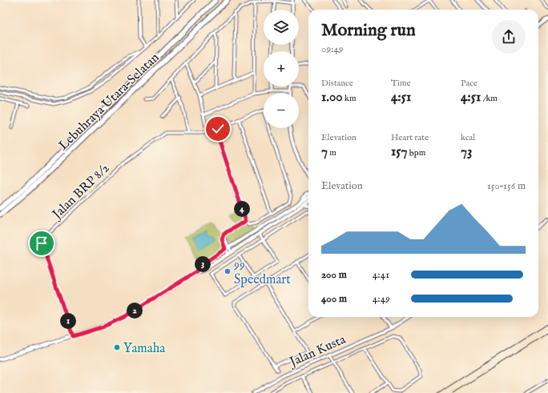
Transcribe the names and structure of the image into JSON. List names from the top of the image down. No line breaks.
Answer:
{"streets":{"highway":["Lebuhraya Utara–Selatan"],"street":["Jalan BRP 8/2","Jalan Kusta"]},"places":["99 Speedmart","Yamaha"],"page":{"map_buttons":["+","−"],"heading":["Morning run","09:49"],"stats":[["Distance","1.00 km"],["Time","4:51"],["Pace","4:51 /km"],["Elevation","7 m"],["Heart rate","157 bpm"],["kcal","73"]],"chart":["Elevation","150–156 m"],"pins":["4","3","2","1"],"list":[{"name":"200 m","note":"4:41"},{"name":"400 m","note":"4:49"}]}}
